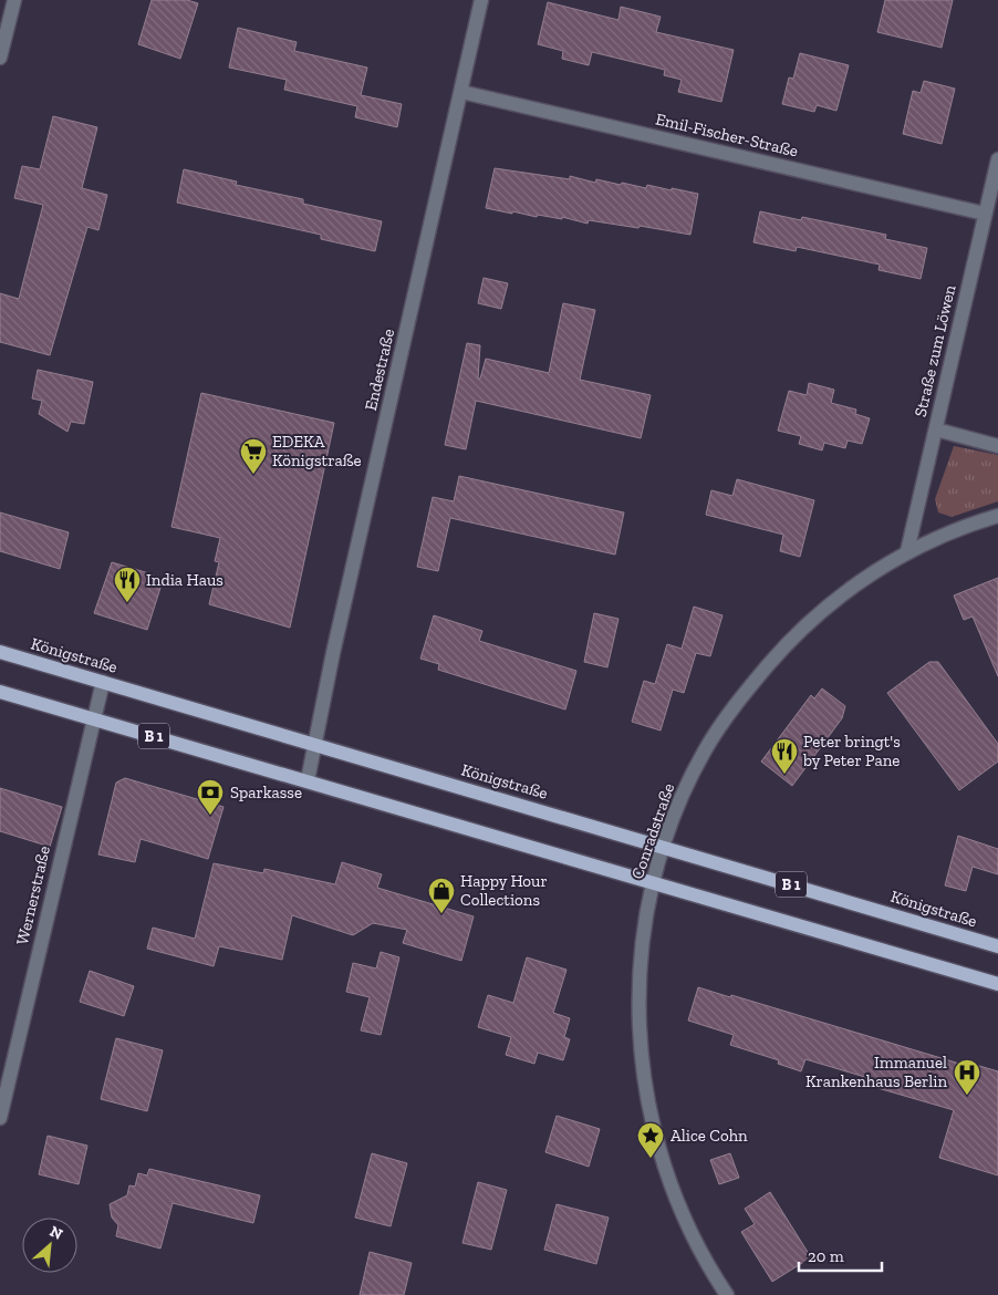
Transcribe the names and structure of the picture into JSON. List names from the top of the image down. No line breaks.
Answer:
{"streets":{"main road":["Königstraße","B 1"],"street":["Emil-Fischer-Straße","Straße zum Löwen","Endestraße","Conradstraße","Wernerstraße"]},"crossings":[["Emil-Fischer-Straße","Straße zum Löwen"],["Emil-Fischer-Straße","Endestraße"],["Straße zum Löwen","Conradstraße"],["Endestraße","Königstraße"],["Endestraße","B 1"],["Königstraße","Conradstraße"],["Königstraße","Wernerstraße"],["B 1","Conradstraße"],["B 1","Wernerstraße"]],"places":{"supermarket":["EDEKA Königstraße"],"restaurant":["India Haus","Peter bringt's by Peter Pane"],"bank":["Sparkasse"],"shop":["Happy Hour Collections"],"hospital":["Immanuel Krankenhaus Berlin"],"place":["Alice Cohn"]},"scale_bar":"20 m","north":"top right"}
